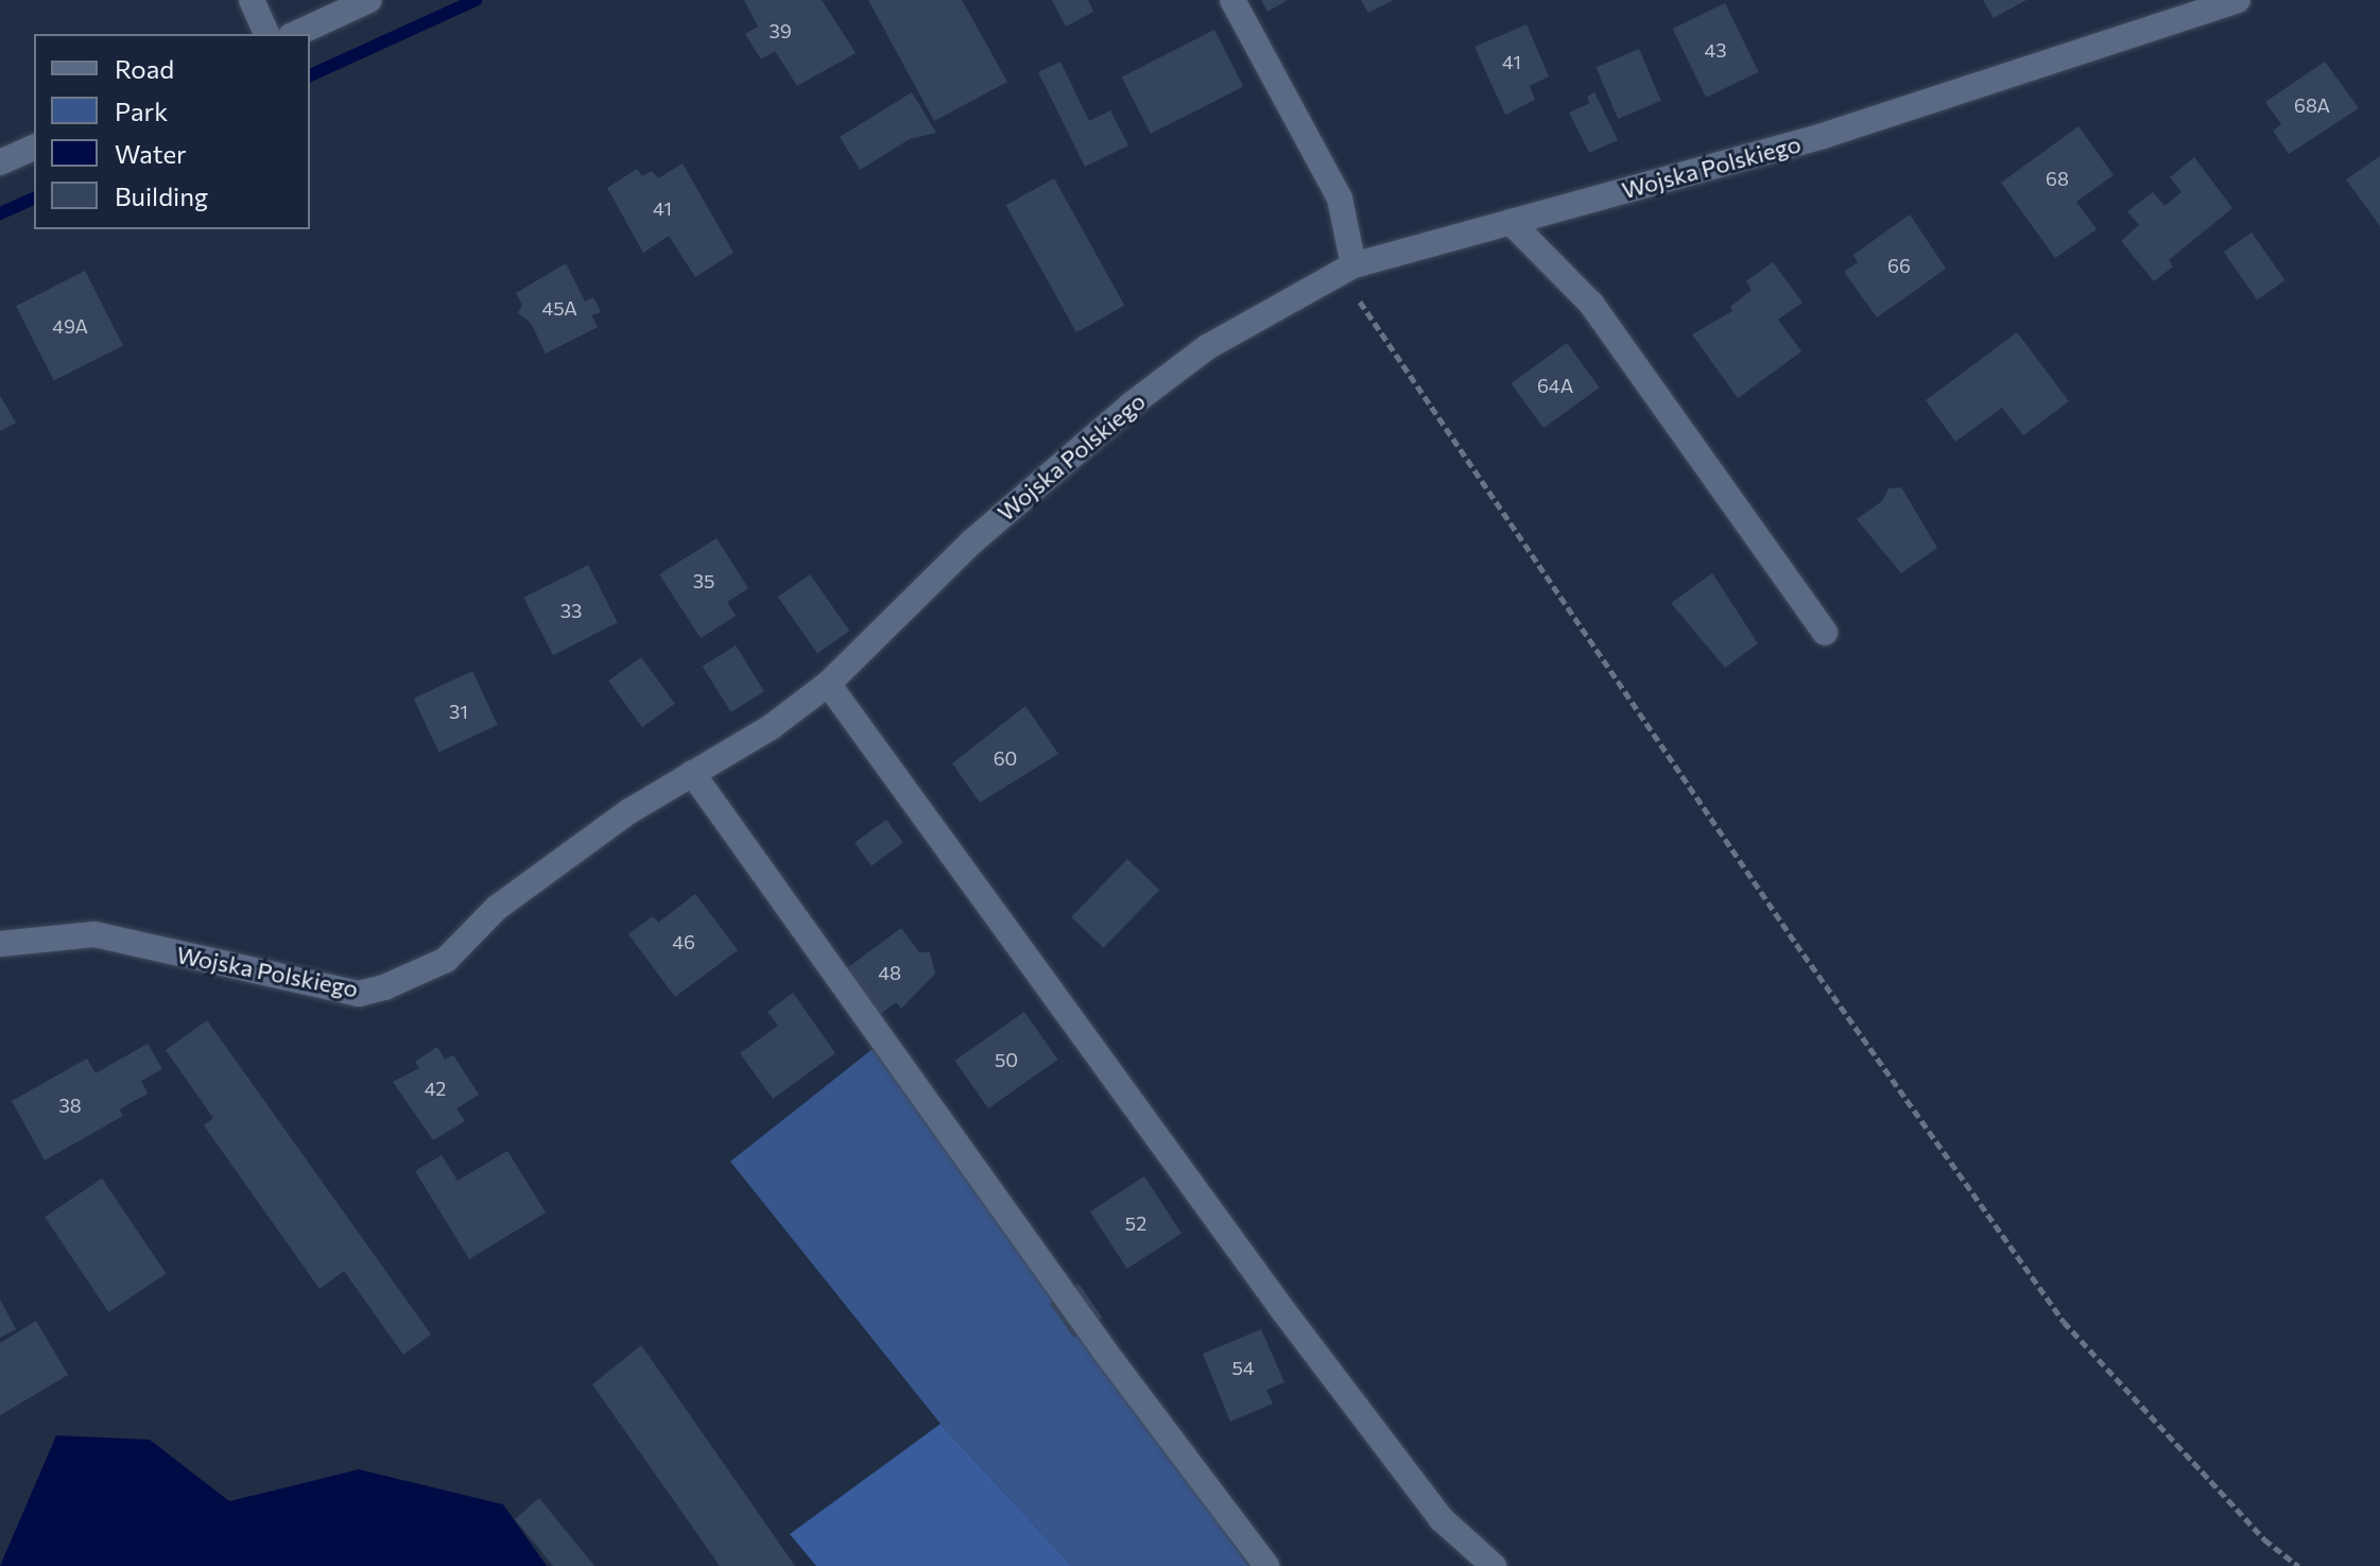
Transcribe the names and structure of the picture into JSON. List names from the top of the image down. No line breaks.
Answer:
{"streets":{"street":["Wojska Polskiego"]},"house_numbers":["39","43","41","68A","68","41","66","45A","49A","64A","35","33","31","60","46","48","50","42","38","52","54"],"legend":["Road","Park","Water","Building"]}
